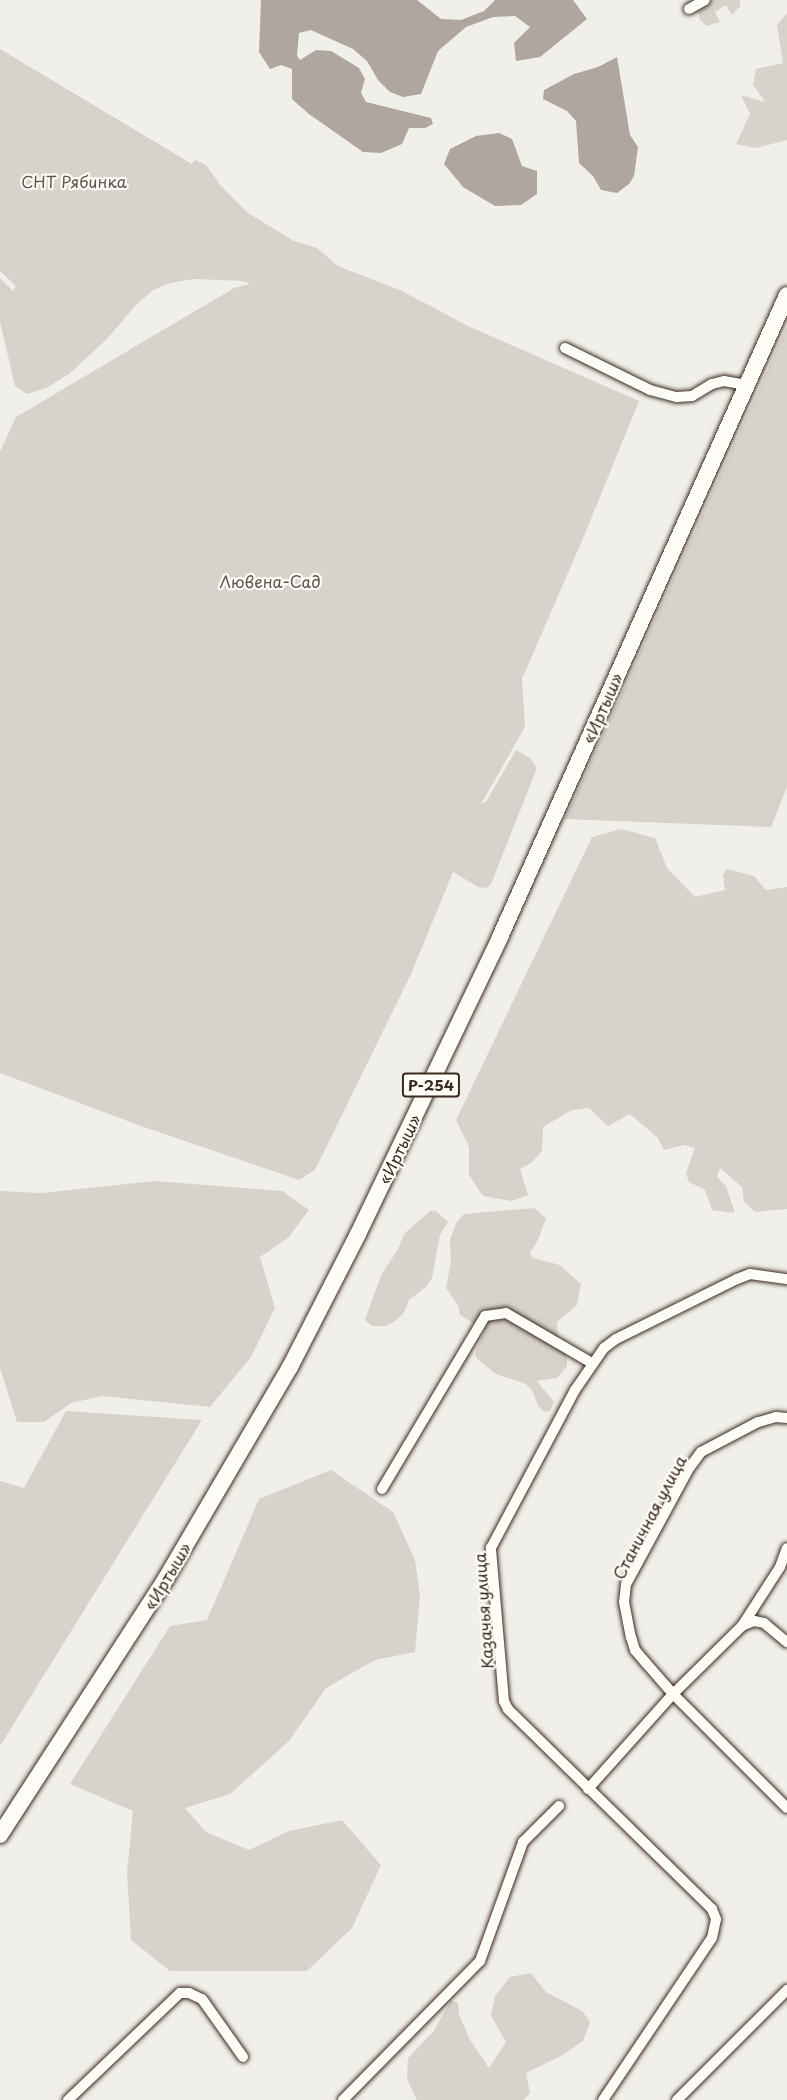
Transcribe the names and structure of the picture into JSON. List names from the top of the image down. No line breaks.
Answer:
{"streets":{"highway":["«Иртыш»","Р-254"],"street":["Станичная улица","Казачья улица"]},"parks":["СНТ Рябинка","Лювена-Сад"]}
